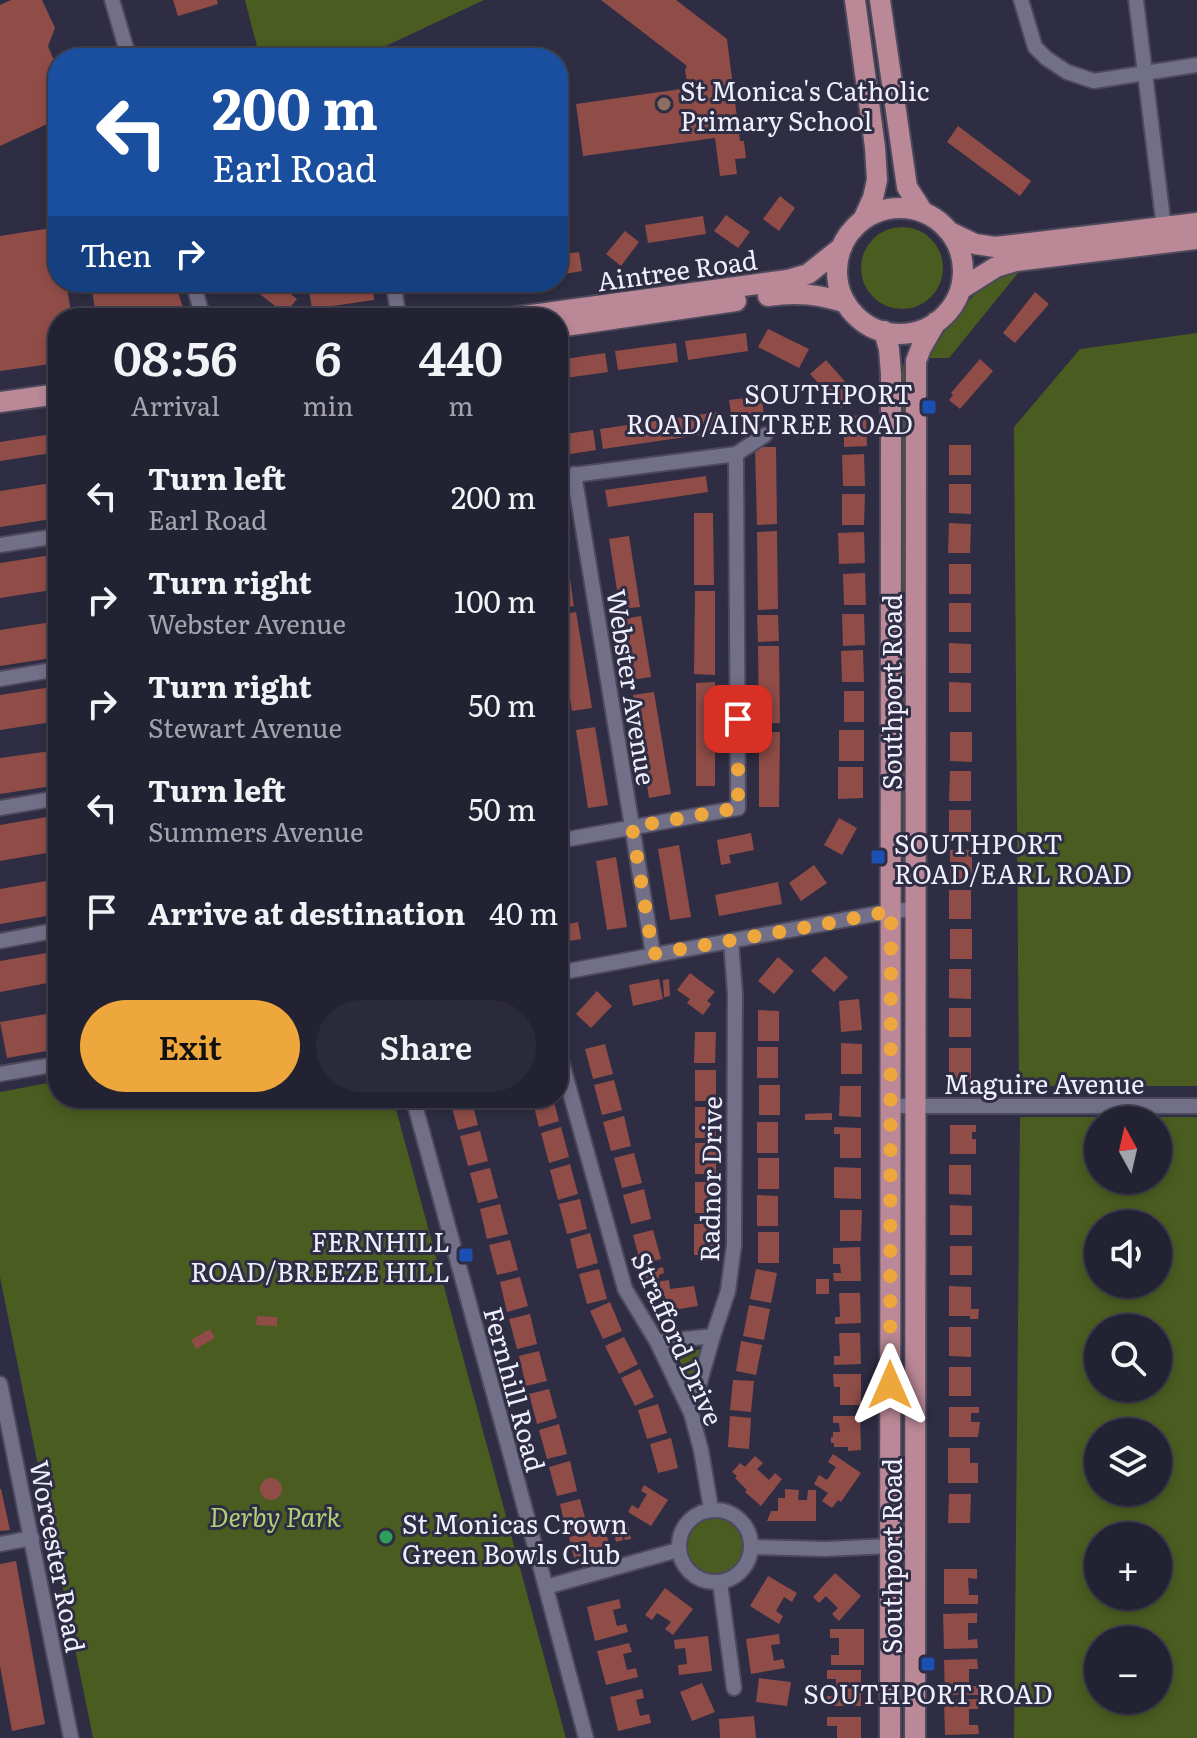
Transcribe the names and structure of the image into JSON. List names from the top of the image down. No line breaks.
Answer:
{"streets":{"main road":["Aintree Road","Southport Road"],"street":["Webster Avenue","Maguire Avenue","Radnor Drive","Strafford Drive","Fernhill Road","Worcester Road"]},"crossings":[["Aintree Road","Southport Road"],["Southport Road","Maguire Avenue"],["Radnor Drive","Strafford Drive"]],"parks":["Derby Park"],"places":{"other":["St Monica's Catholic Primary School","St Monicas Crown Green Bowls Club"],"transit":["SOUTHPORT ROAD/AINTREE ROAD","SOUTHPORT ROAD/EARL ROAD","FERNHILL ROAD/BREEZE HILL","SOUTHPORT ROAD"]},"north":"top","page":{"turn":["200 m","Earl Road"],"then":"Then","eta":["08:56","Arrival","6","min","440","m"],"list":[{"name":"Turn left","note":"Earl Road","value":"200 m"},{"name":"Turn right","note":"Webster Avenue","value":"100 m"},{"name":"Turn right","note":"Stewart Avenue","value":"50 m"},{"name":"Turn left","note":"Summers Avenue","value":"50 m"},{"name":"Arrive at destination","value":"40 m"}],"buttons":["Exit","Share"],"map_buttons":["+","−"]}}
